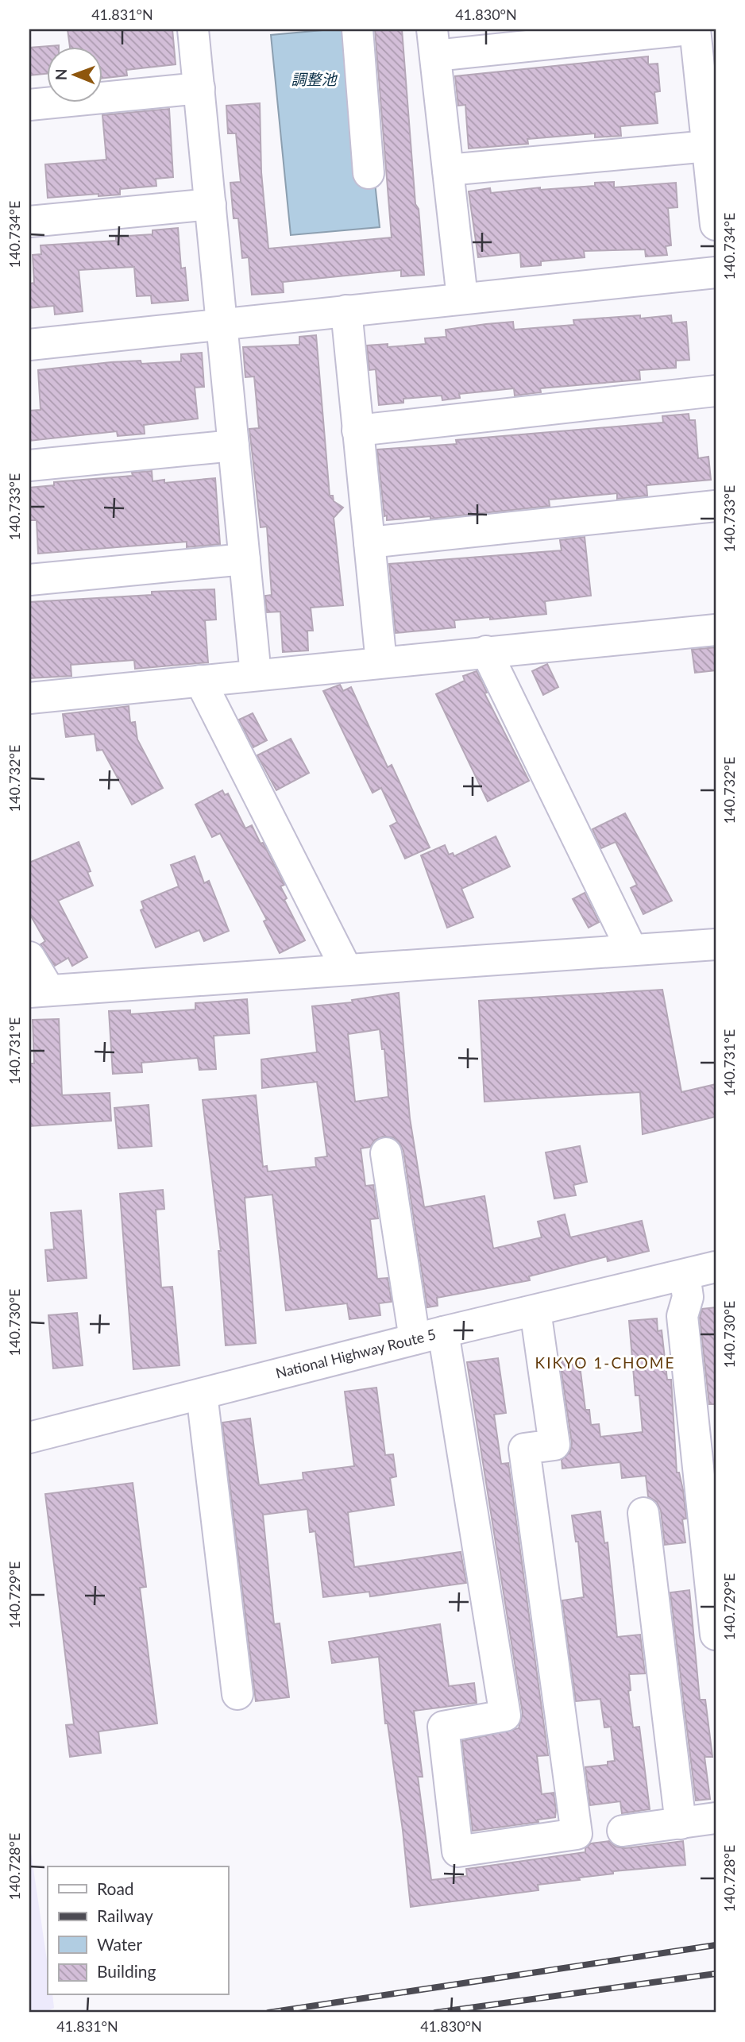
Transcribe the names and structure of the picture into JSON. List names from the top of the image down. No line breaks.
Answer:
{"streets":{"main road":["National Highway Route 5"]},"districts":["KIKYO 1-CHOME"],"water":["調整池"],"legend":["Road","Railway","Water","Building"],"north":"left","coordinates":["41.831°N","41.830°N","140.734°E","140.733°E","140.732°E","140.731°E","140.730°E","140.729°E","140.728°E"]}
